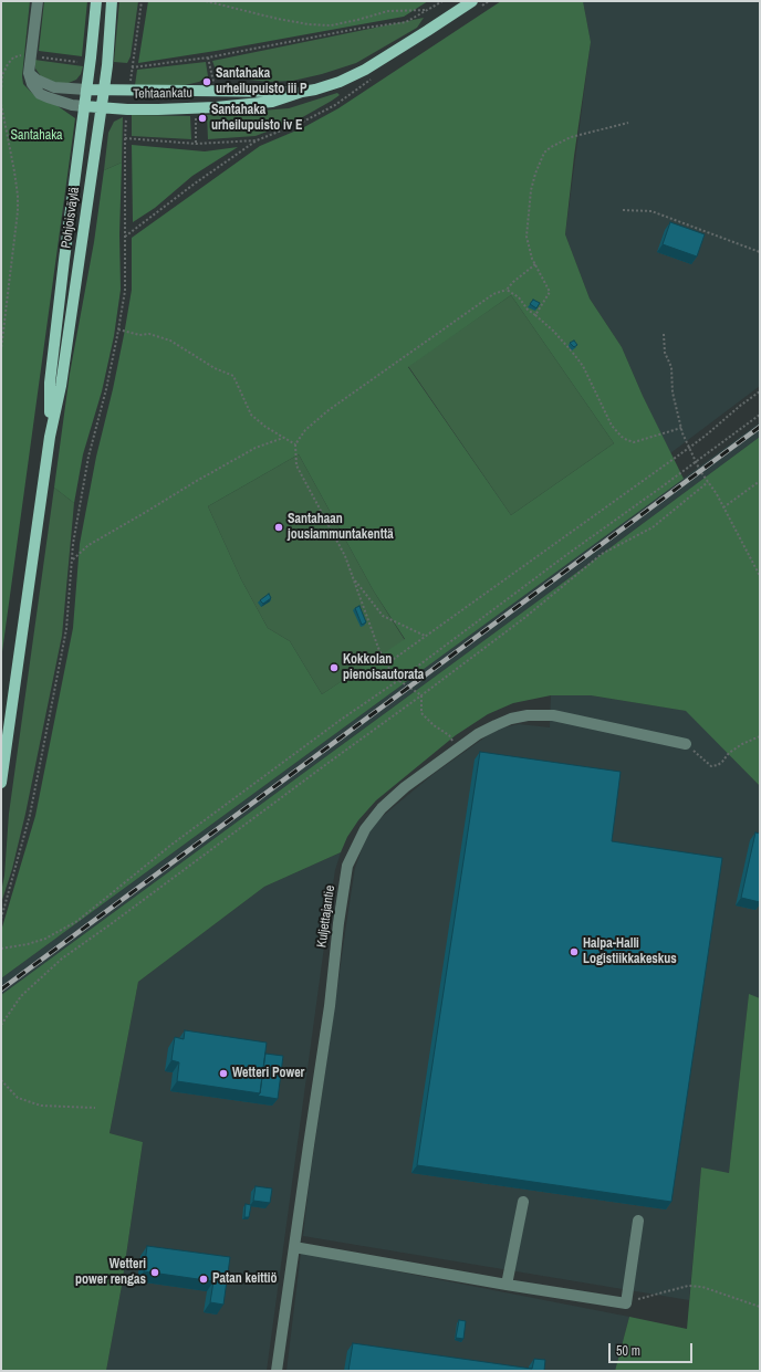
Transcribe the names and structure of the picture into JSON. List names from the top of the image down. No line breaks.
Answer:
{"streets":{"main road":["Tehtaankatu","Pohjoisväylä"],"street":["Kuljettajantie"]},"crossings":[["Tehtaankatu","Pohjoisväylä"]],"parks":["Santahaka"],"places":["Santahaka urheilupuisto iii P","Santahaka urheilupuisto iv E","Santahaan jousiammuntakenttä","Kokkolan pienoisautorata","Halpa-Halli Logistiikkakeskus","Wetteri Power","Wetteri power rengas","Patan keittiö"],"scale_bar":"50 m"}
